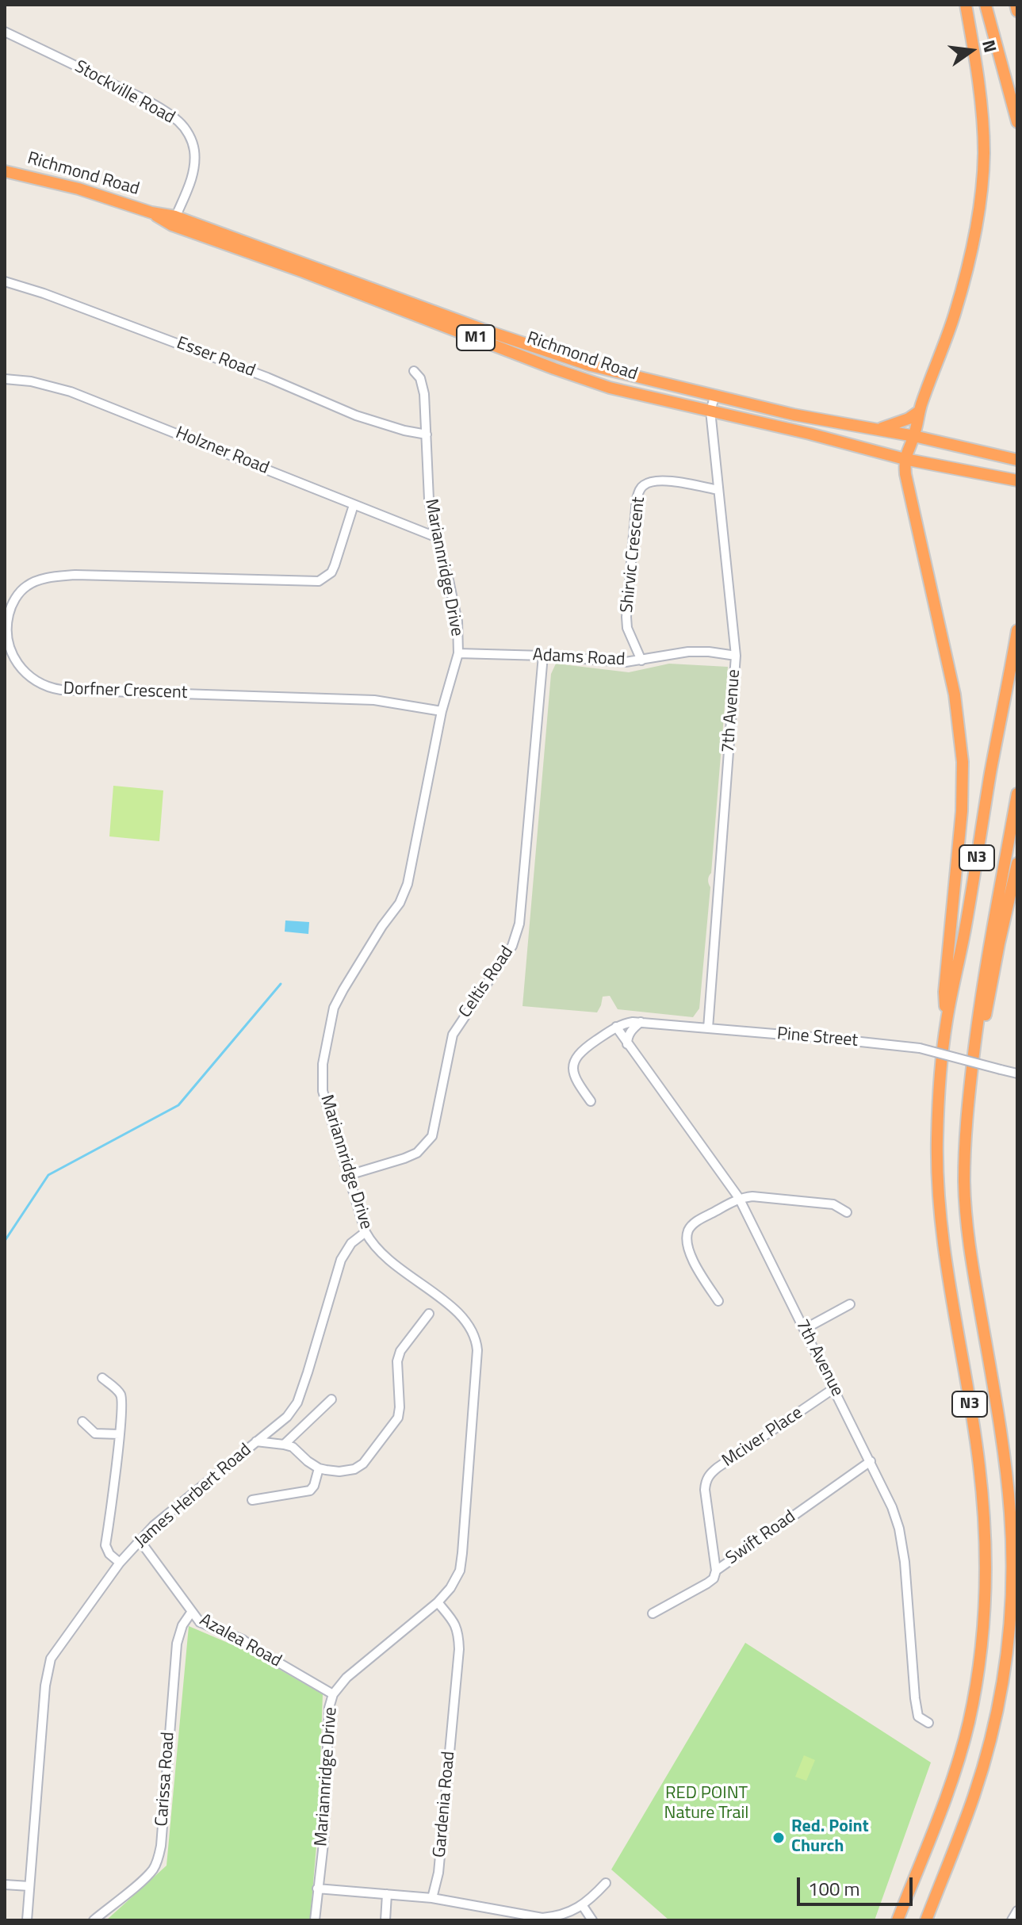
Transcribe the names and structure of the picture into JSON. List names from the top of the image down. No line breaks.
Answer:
{"streets":{"highway":["Richmond Road","M1","N3"],"street":["Stockville Road","Esser Road","Holzner Road","Shirvic Crescent","Mariannridge Drive","Adams Road","Dorfner Crescent","7th Avenue","Celtis Road","Pine Street","Mciver Place","James Herbert Road","Swift Road","Azalea Road","Carissa Road","Gardenia Road"]},"crossings":[["Stockville Road","Richmond Road"],["Richmond Road","7th Avenue"],["Esser Road","Mariannridge Drive"],["Holzner Road","Mariannridge Drive"],["Holzner Road","Dorfner Crescent"],["Shirvic Crescent","Adams Road"],["Shirvic Crescent","7th Avenue"],["Mariannridge Drive","Adams Road"],["Mariannridge Drive","Dorfner Crescent"],["Mariannridge Drive","Celtis Road"],["Mariannridge Drive","James Herbert Road"],["Mariannridge Drive","Azalea Road"],["Mariannridge Drive","Gardenia Road"],["Adams Road","7th Avenue"],["Adams Road","Celtis Road"],["7th Avenue","Pine Street"],["7th Avenue","Mciver Place"],["7th Avenue","Swift Road"],["Mciver Place","Swift Road"],["James Herbert Road","Azalea Road"],["Azalea Road","Carissa Road"]],"parks":["RED POINT Nature Trail"],"places":["Red. Point Church"],"scale_bar":"100 m","north":"right"}
